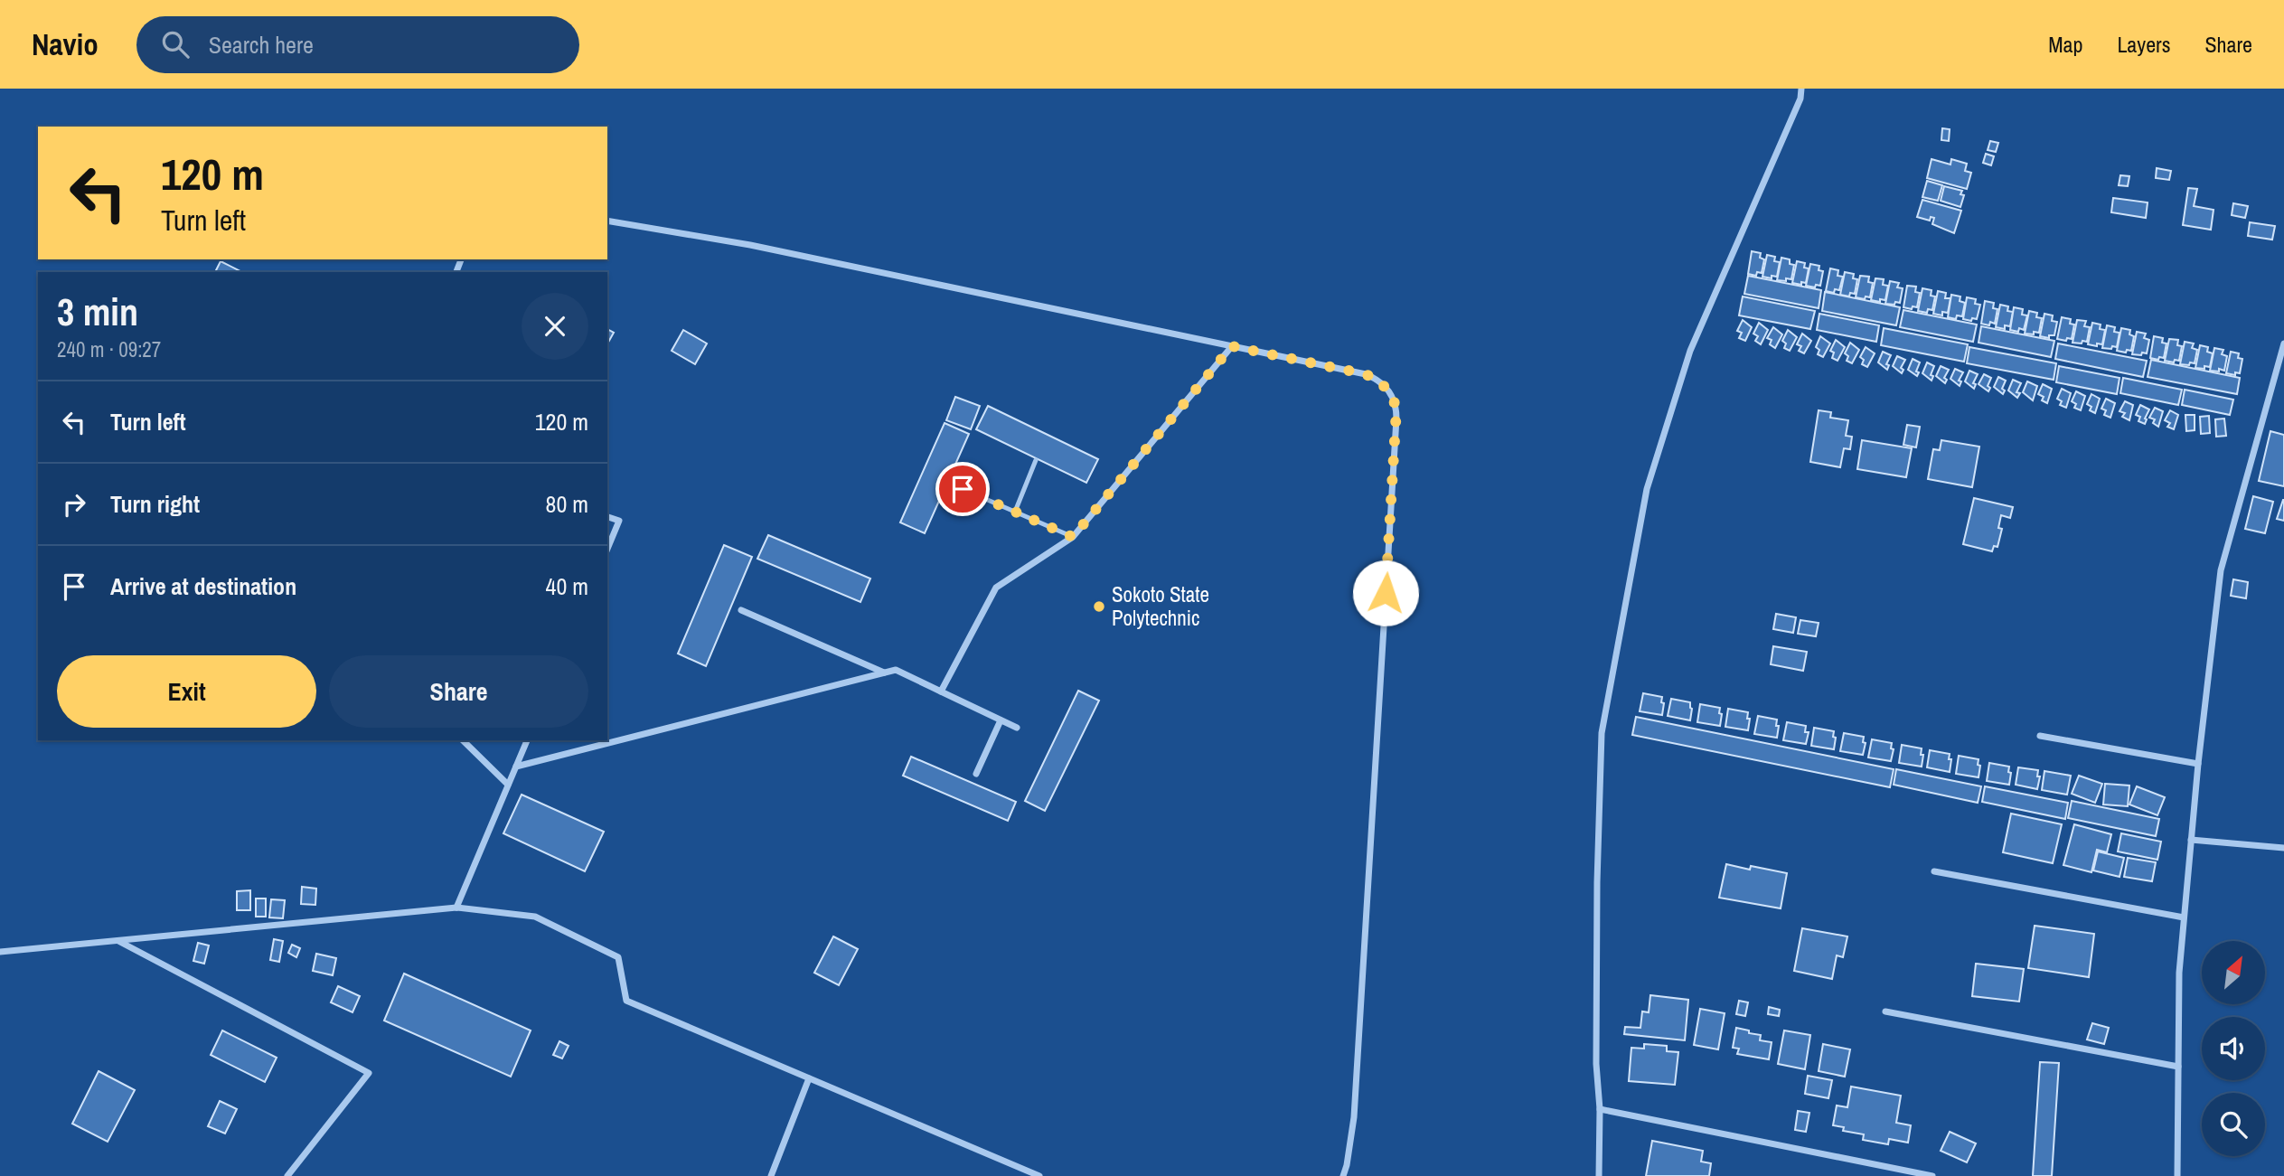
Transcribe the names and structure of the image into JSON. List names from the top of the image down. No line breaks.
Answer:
{"places":["Sokoto State Polytechnic"],"north":"top right","page":{"header":"Navio","search":"Search here","nav":["Map","Layers","Share"],"turn":["120 m","Turn left"],"heading":["3 min","240 m · 09:27"],"list":[{"name":"Turn left","value":"120 m"},{"name":"Turn right","value":"80 m"},{"name":"Arrive at destination","value":"40 m"}],"buttons":["Exit","Share"]}}
